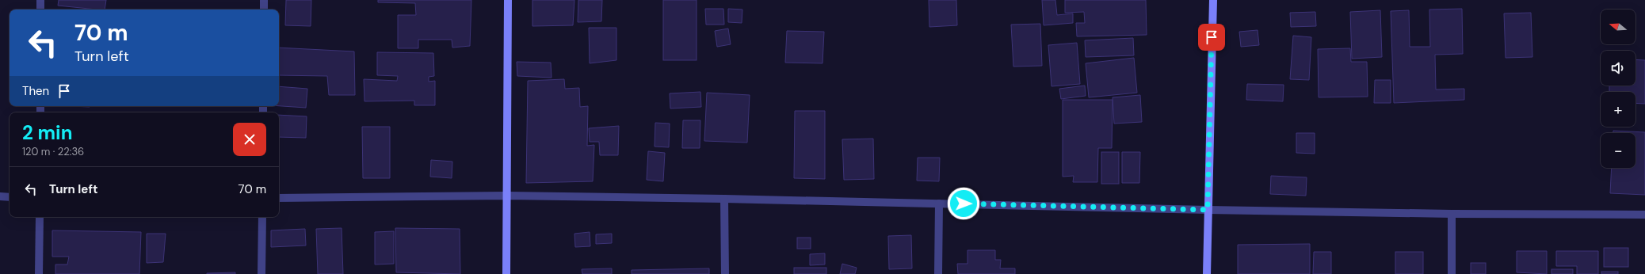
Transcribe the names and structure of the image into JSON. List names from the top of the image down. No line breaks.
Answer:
{"north":"left","page":{"map_buttons":["+","−"],"turn":["70 m","Turn left"],"then":"Then","heading":["2 min","120 m · 22:36"],"list":[{"name":"Turn left","value":"70 m"}]}}
